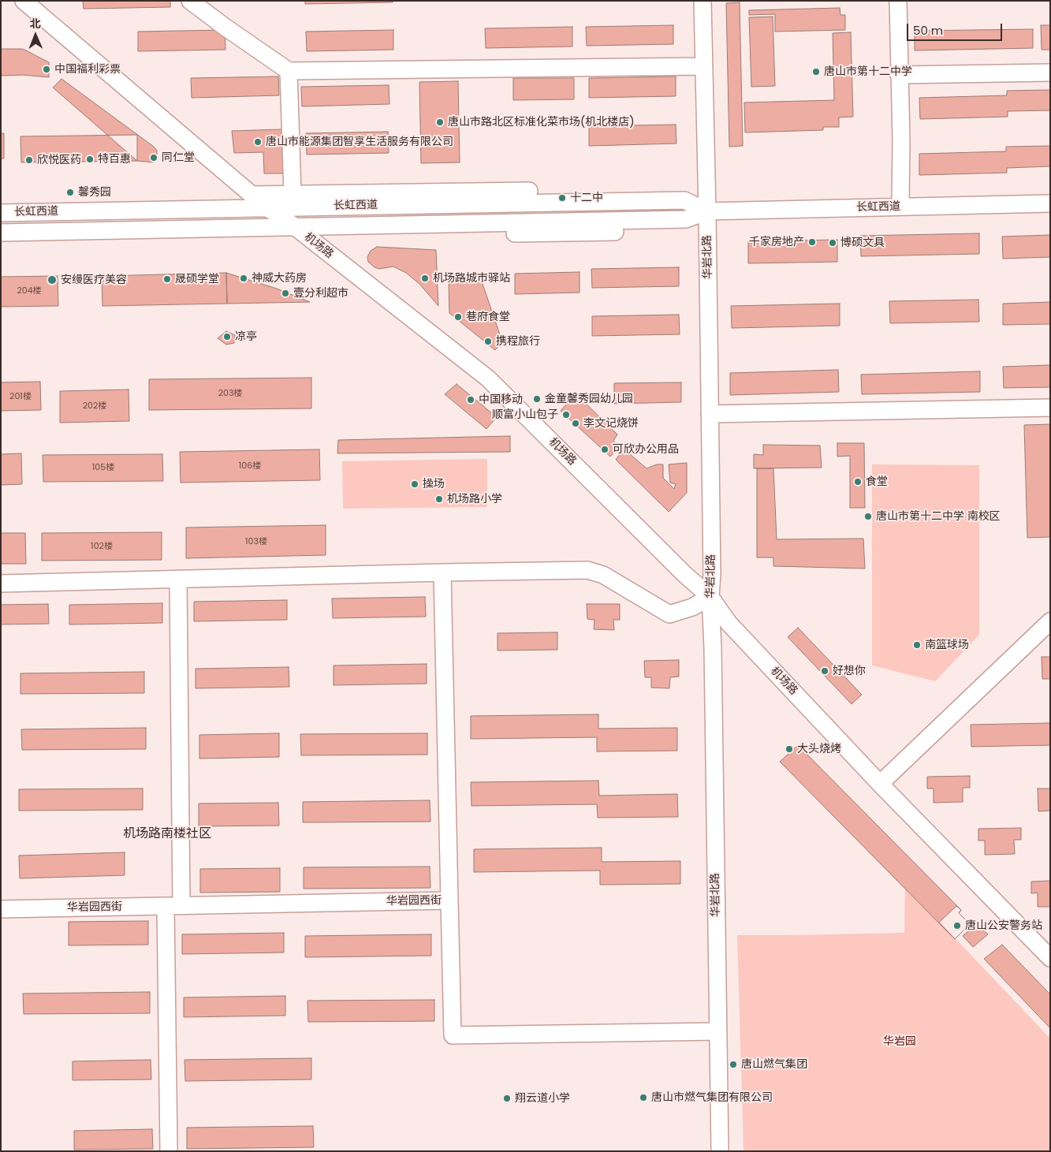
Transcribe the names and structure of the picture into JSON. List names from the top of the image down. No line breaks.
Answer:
{"streets":{"street":["长虹西道","机场路","华岩北路","华岩园西街"]},"crossings":[["长虹西道","机场路"],["长虹西道","华岩北路"],["机场路","华岩北路"],["华岩北路","华岩园西街"]],"districts":["机场路南楼社区"],"parks":["华岩园"],"places":["中国福利彩票","唐山市第十二中学","唐山市路北区标准化菜市场(机北楼店)","唐山市能源集团智享生活服务有限公司","同仁堂","特百惠","欣悦医药","馨秀园","十二中","千家房地产","博硕文具","神威大药房","机场路城市驿站","晟硕学堂","安缦医疗美容","壹分利超市","巷府食堂","凉亭","携程旅行","金童馨秀园幼儿园","中国移动","顺富小山包子","李文记烧饼","可欣办公用品","食堂","操场","机场路小学","唐山市第十二中学 南校区","南篮球场","好想你","大头烧烤","唐山公安警务站","唐山燃气集团","唐山市燃气集团有限公司","翔云道小学"],"house_numbers":["204楼","203楼","201楼","202楼","106楼","105楼","103楼","102楼"],"scale_bar":"50 m","north":"top"}
